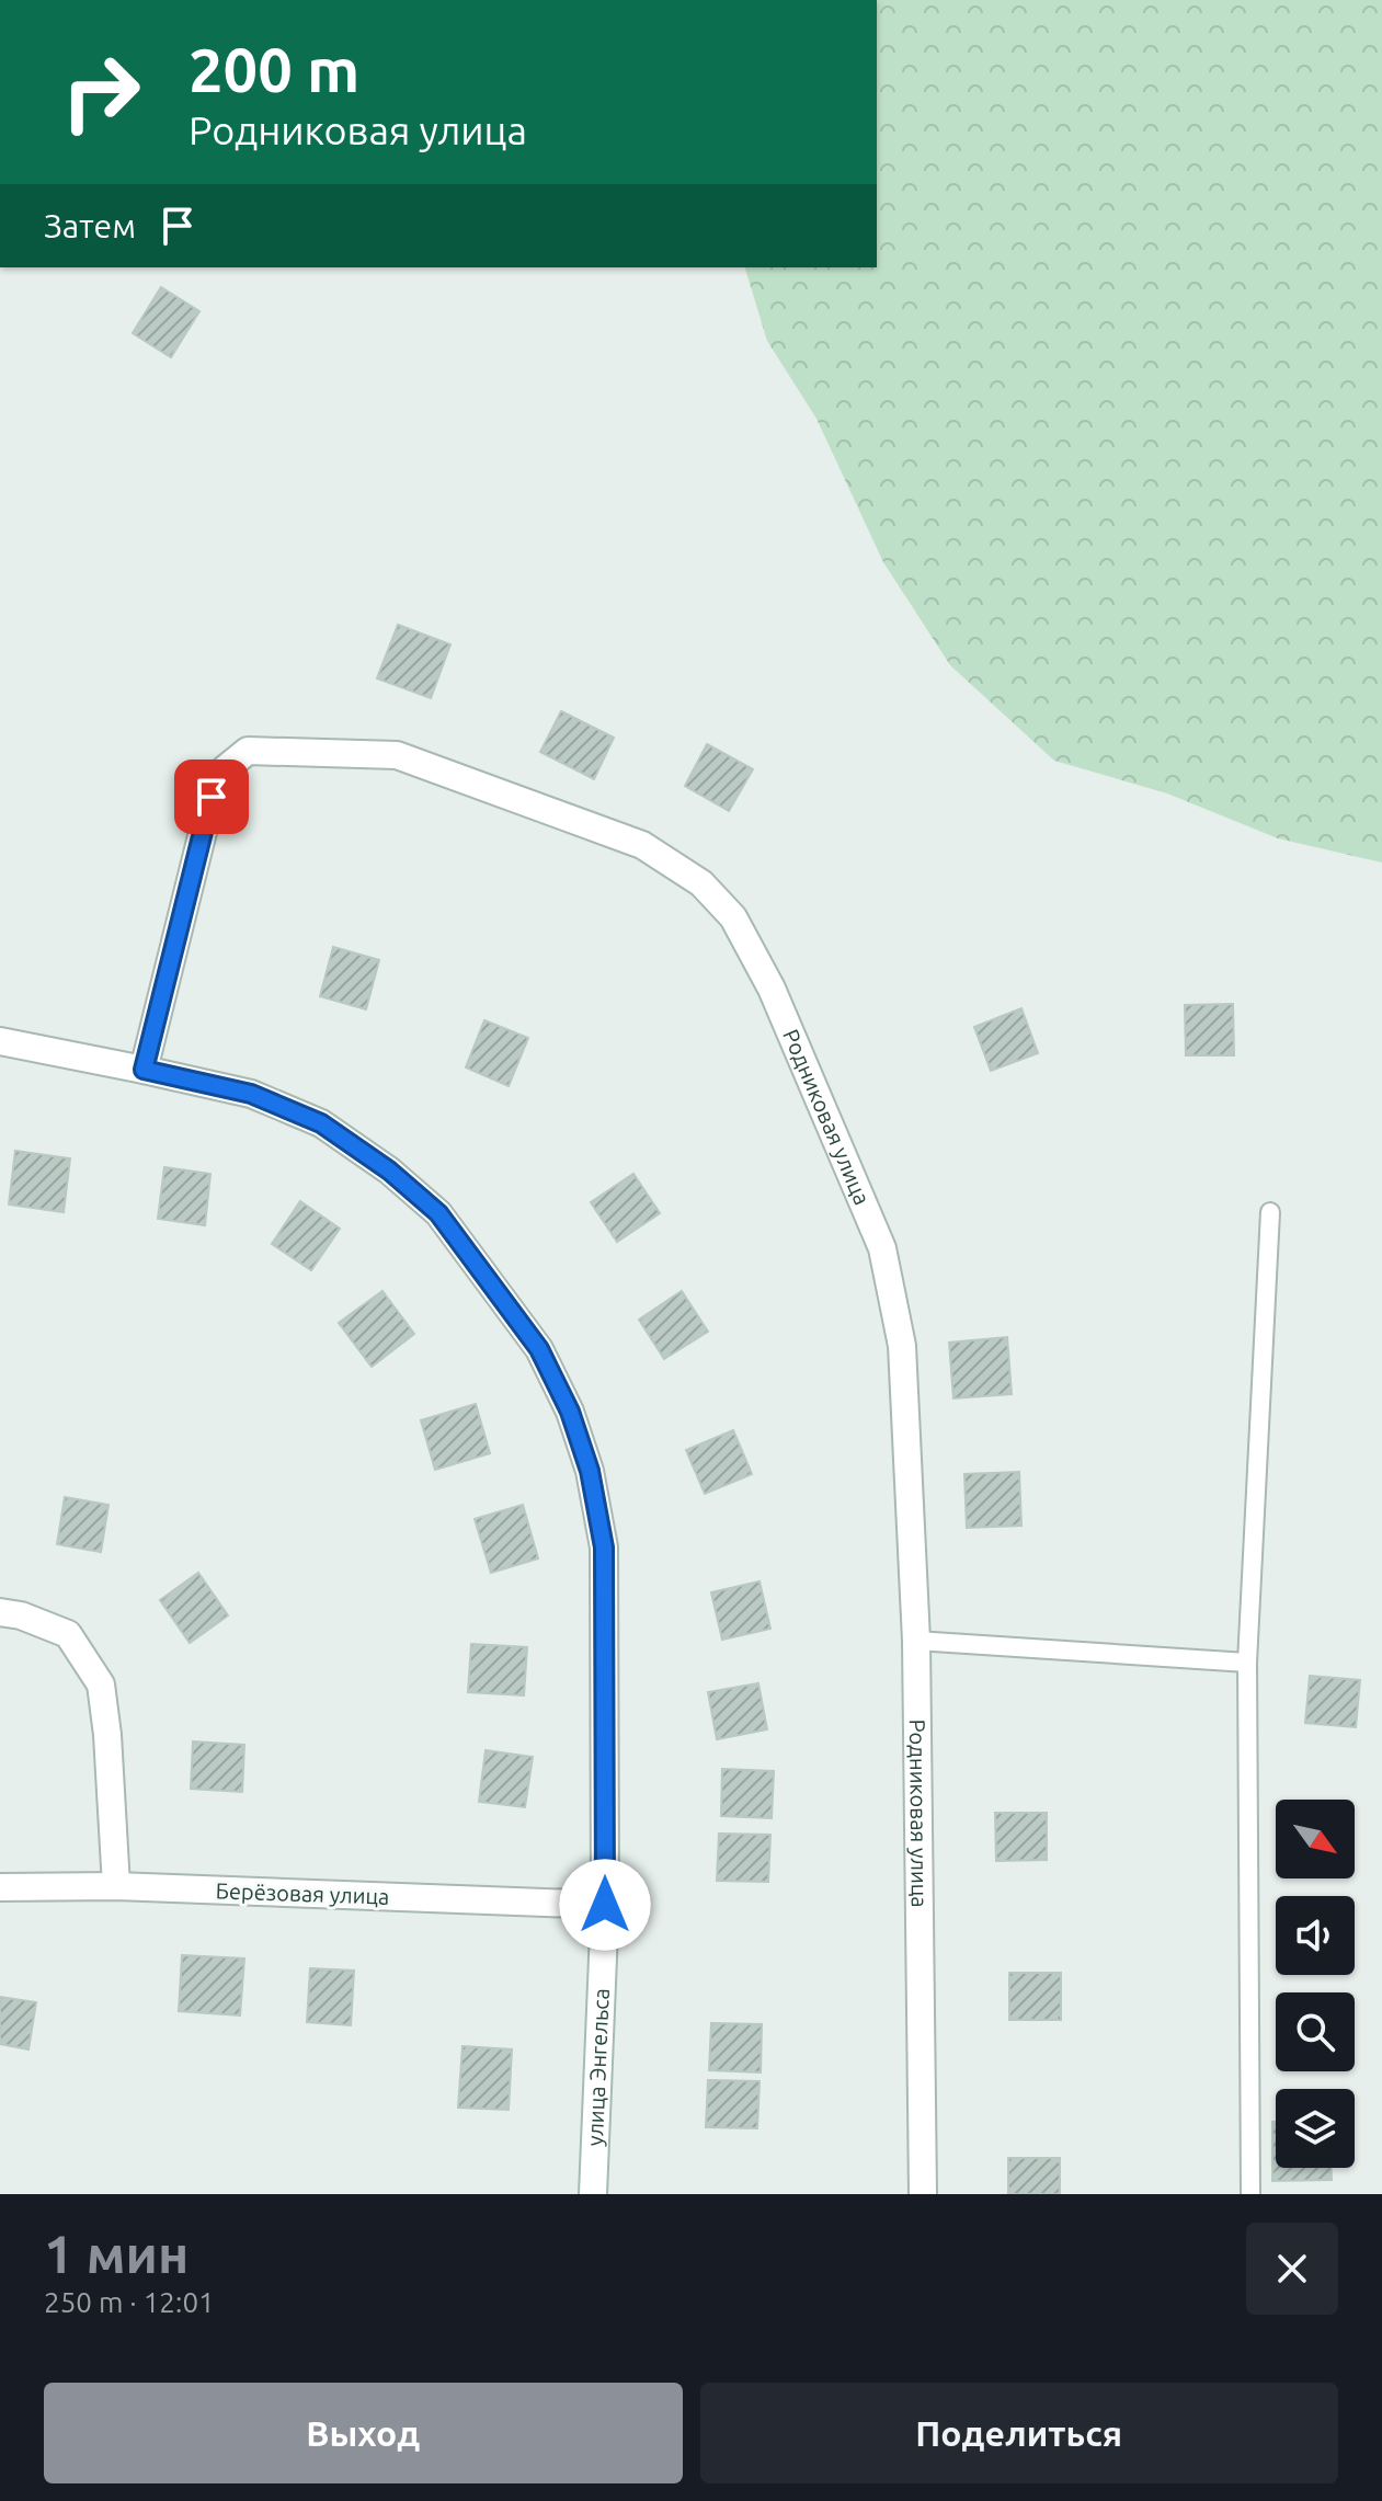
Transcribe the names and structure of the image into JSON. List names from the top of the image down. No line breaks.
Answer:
{"streets":{"street":["Родниковая улица","Берёзовая улица","улица Энгельса"]},"crossings":[["Родниковая улица","улица Энгельса"],["Берёзовая улица","улица Энгельса"]],"north":"bottom right","page":{"turn":["200 m","Родниковая улица"],"then":"Затем","heading":["1 мин","250 m · 12:01"],"buttons":["Выход","Поделиться"]}}
